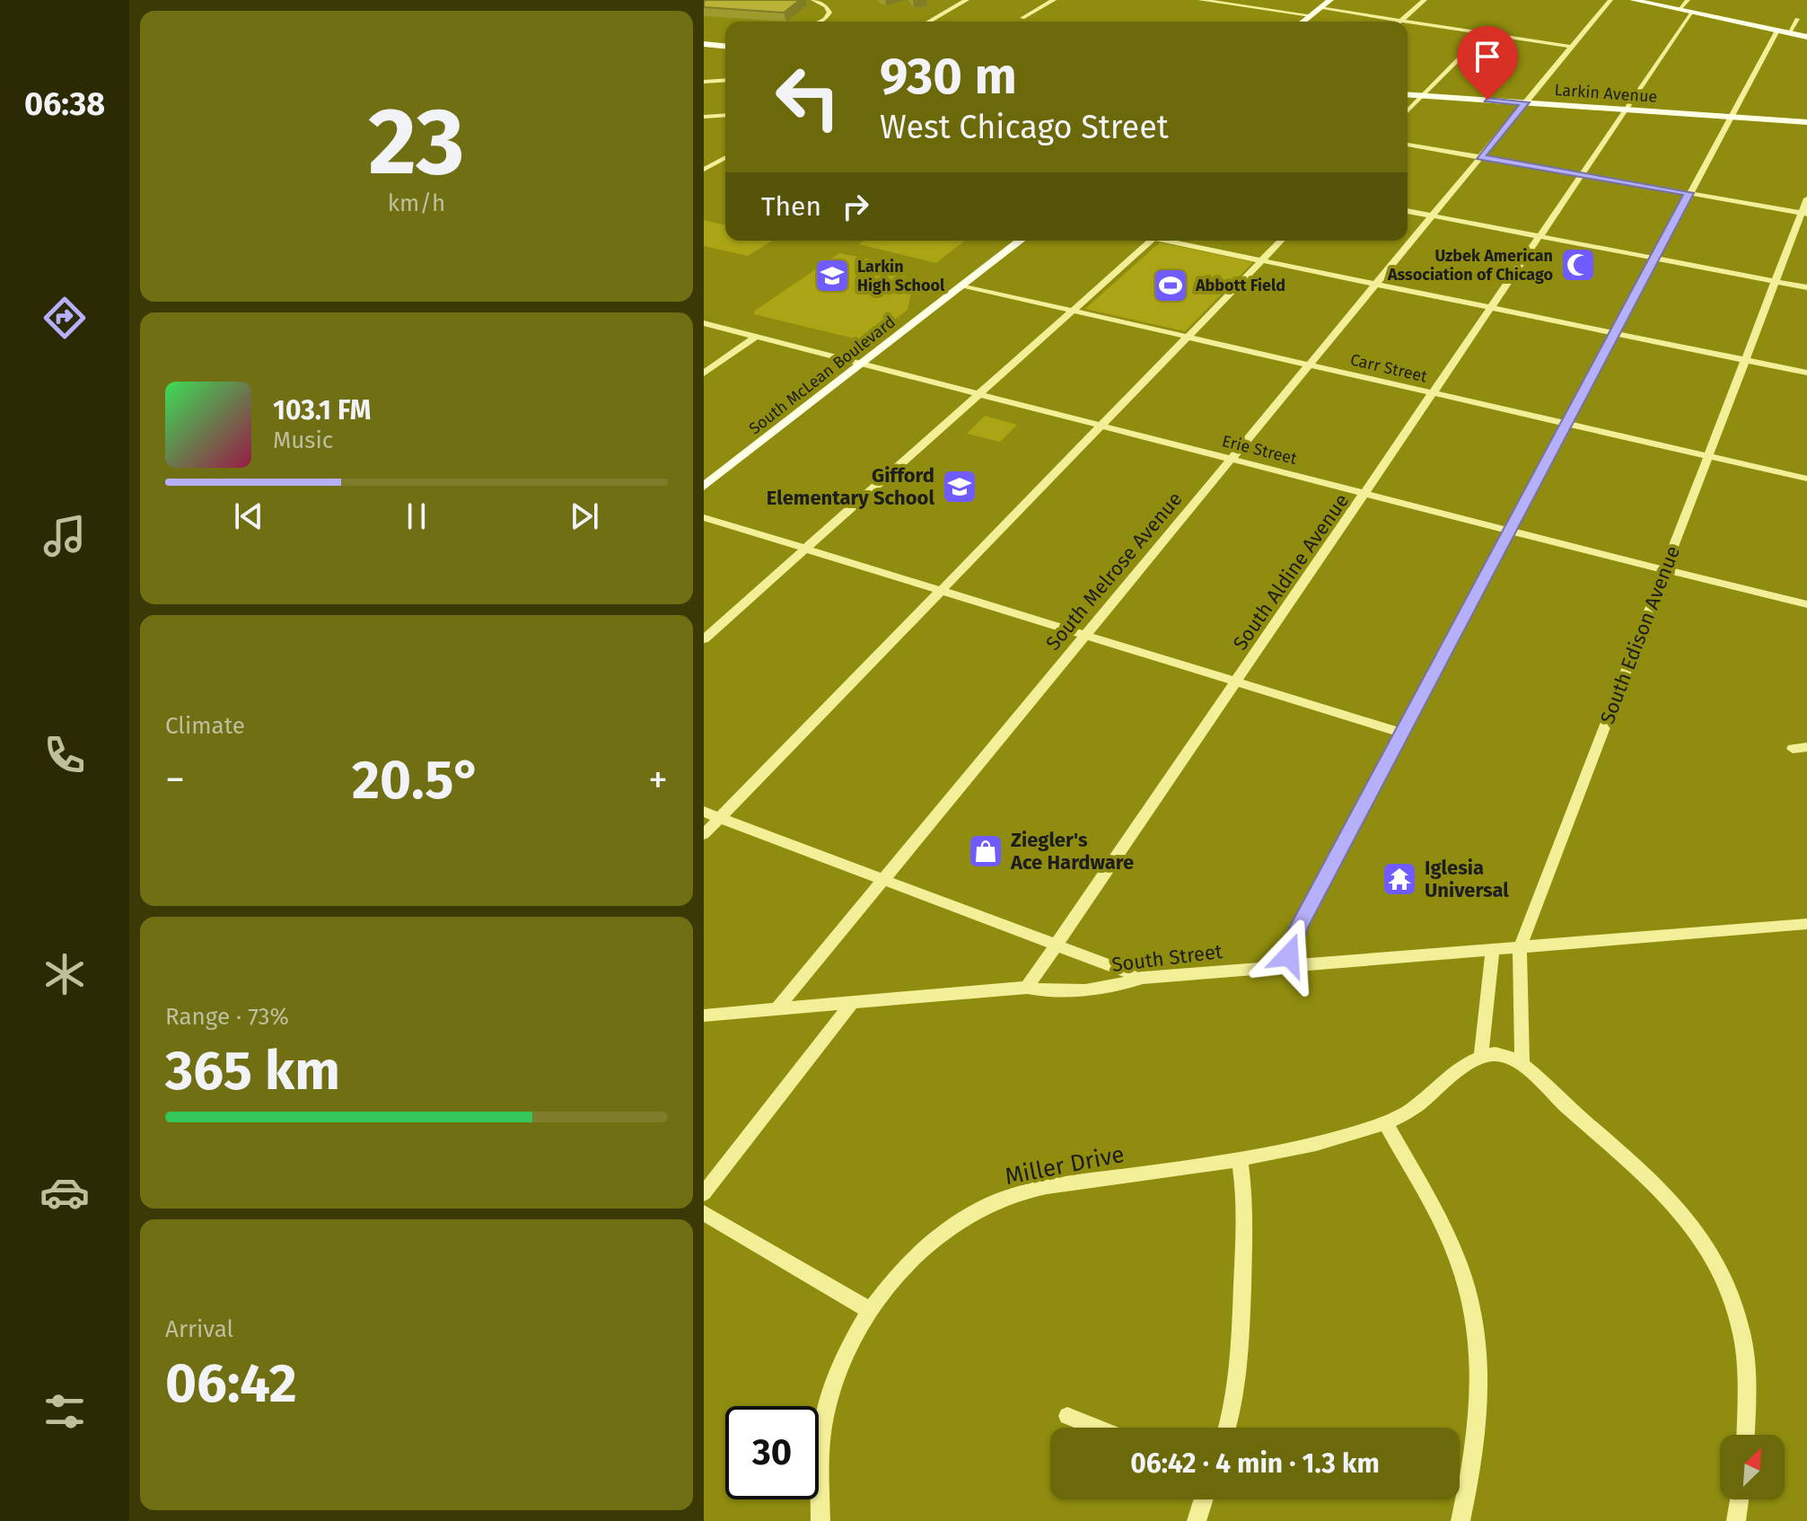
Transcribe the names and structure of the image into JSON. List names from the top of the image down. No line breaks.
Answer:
{"streets":{"main road":["Larkin Avenue","South McLean Boulevard"],"street":["Carr Street","Erie Street","South Melrose Avenue","South Aldine Avenue","South Edison Avenue","South Street","Miller Drive"]},"crossings":[["Larkin Avenue","South Melrose Avenue"],["Larkin Avenue","South Aldine Avenue"],["Carr Street","South McLean Boulevard"],["Carr Street","South Melrose Avenue"],["Carr Street","South Aldine Avenue"],["Carr Street","South Edison Avenue"],["South McLean Boulevard","Erie Street"],["Erie Street","South Melrose Avenue"],["Erie Street","South Aldine Avenue"],["Erie Street","South Edison Avenue"],["South Melrose Avenue","South Street"],["South Aldine Avenue","South Street"],["South Edison Avenue","South Street"]],"places":{"mosque":["Uzbek American Association of Chicago"],"school or university":["Larkin High School","Gifford Elementary School"],"sports":["Abbott Field"],"shop":["Ziegler's Ace Hardware"],"temple":["Iglesia Universal"]},"north":"top right","page":{"tabs":"06:38","tile":[["23","km/h"],"Climate",["Range · 73%","365 km"],["Arrival","06:42"]],"turn":["930 m","West Chicago Street"],"then":"Then","song":["103.1 FM","Music"],"heat":["−","20.5°","+"],"limit":"30","trip":"06:42 · 4 min · 1.3 km"}}
